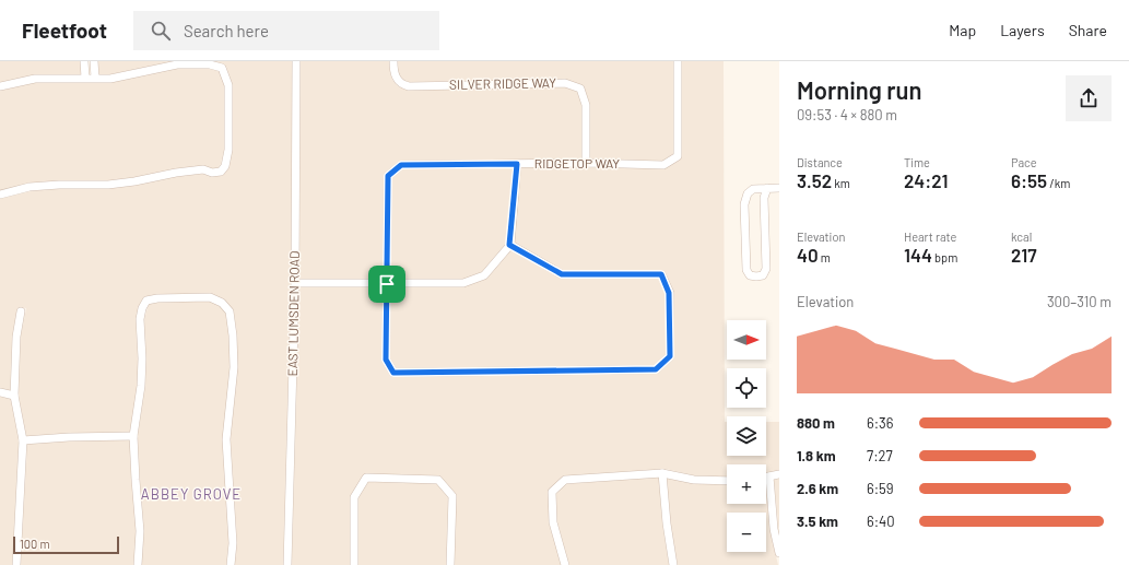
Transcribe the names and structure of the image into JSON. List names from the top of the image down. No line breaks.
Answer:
{"streets":{"street":["SILVER RIDGE WAY","RIDGETOP WAY","EAST LUMSDEN ROAD"]},"crossings":[["SILVER RIDGE WAY","RIDGETOP WAY"]],"districts":["ABBEY GROVE"],"scale_bar":"100 m","north":"right","page":{"header":"Fleetfoot","search":"Search here","nav":["Map","Layers","Share"],"heading":["Morning run","09:53 · 4 × 880 m"],"stats":[["Distance","3.52 km"],["Time","24:21"],["Pace","6:55 /km"],["Elevation","40 m"],["Heart rate","144 bpm"],["kcal","217"]],"chart":["Elevation","300–310 m"],"map_buttons":["+","−"],"list":[{"name":"880 m","note":"6:36"},{"name":"1.8 km","note":"7:27"},{"name":"2.6 km","note":"6:59"},{"name":"3.5 km","note":"6:40"}],"scale":"100 m"}}
